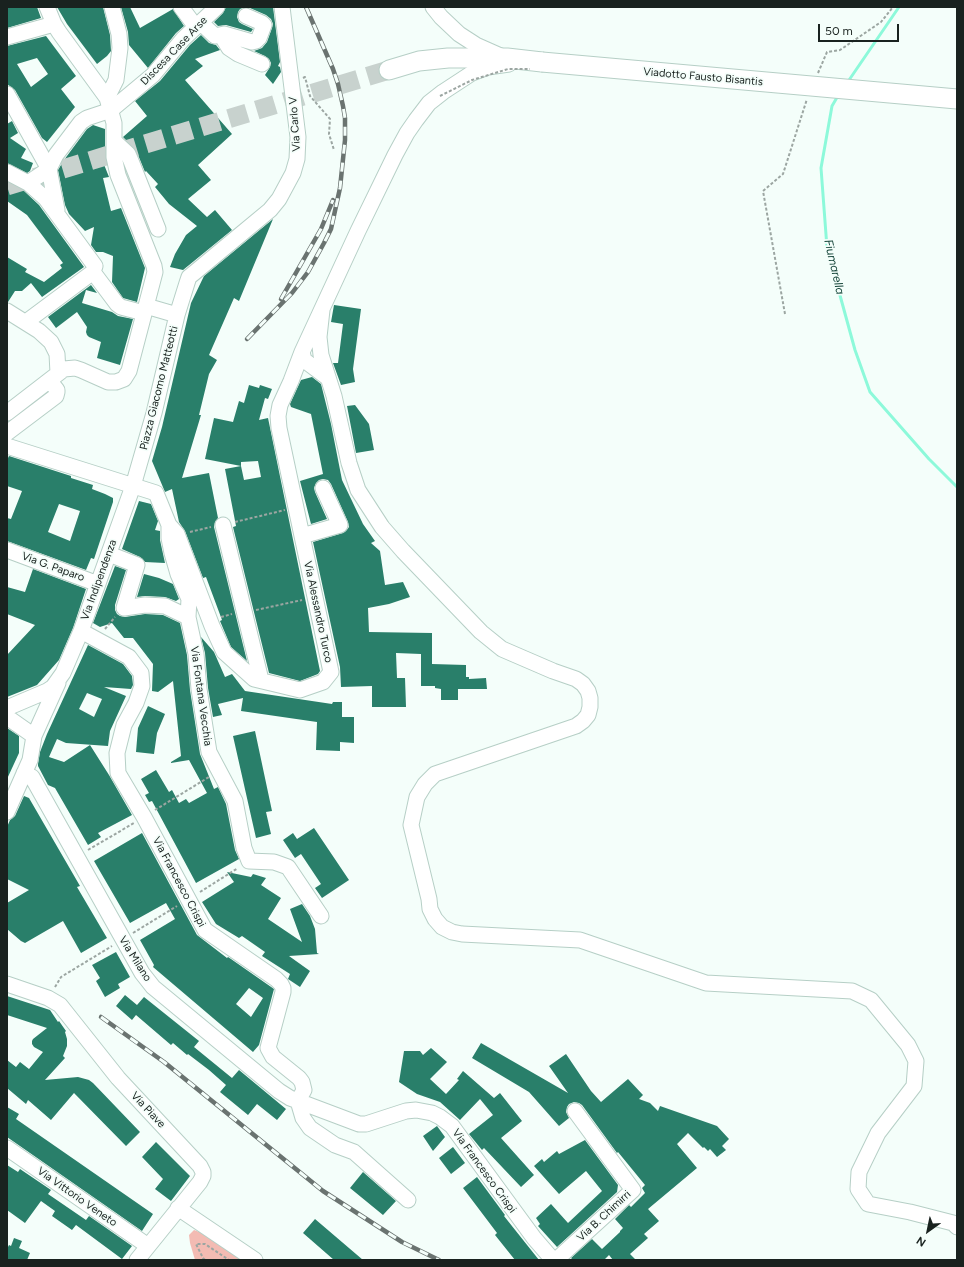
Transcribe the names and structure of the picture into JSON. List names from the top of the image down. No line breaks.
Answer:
{"streets":{"main road":["Viadotto Fausto Bisantis"],"street":["Discesa Case Arse","Via Carlo V","Piazza Giacomo Matteotti","Via G. Paparo","Via Indipendenza","Via Alessandro Turco","Via Fontana Vecchia","Via Francesco Crispi","Via Milano","Via Piave","Via Vittorio Veneto","Via B. Chimirri"]},"crossings":[["Viadotto Fausto Bisantis","Via Alessandro Turco"],["Via Carlo V","Piazza Giacomo Matteotti"],["Piazza Giacomo Matteotti","Via Indipendenza"],["Piazza Giacomo Matteotti","Via Alessandro Turco"],["Via G. Paparo","Via Indipendenza"],["Via Indipendenza","Via Alessandro Turco"],["Via Indipendenza","Via Francesco Crispi"],["Via Indipendenza","Via Milano"],["Via Alessandro Turco","Via Fontana Vecchia"],["Via Francesco Crispi","Via Milano"],["Via Piave","Via Vittorio Veneto"]],"water":["Fiumarella"],"scale_bar":"50 m","north":"bottom left"}
